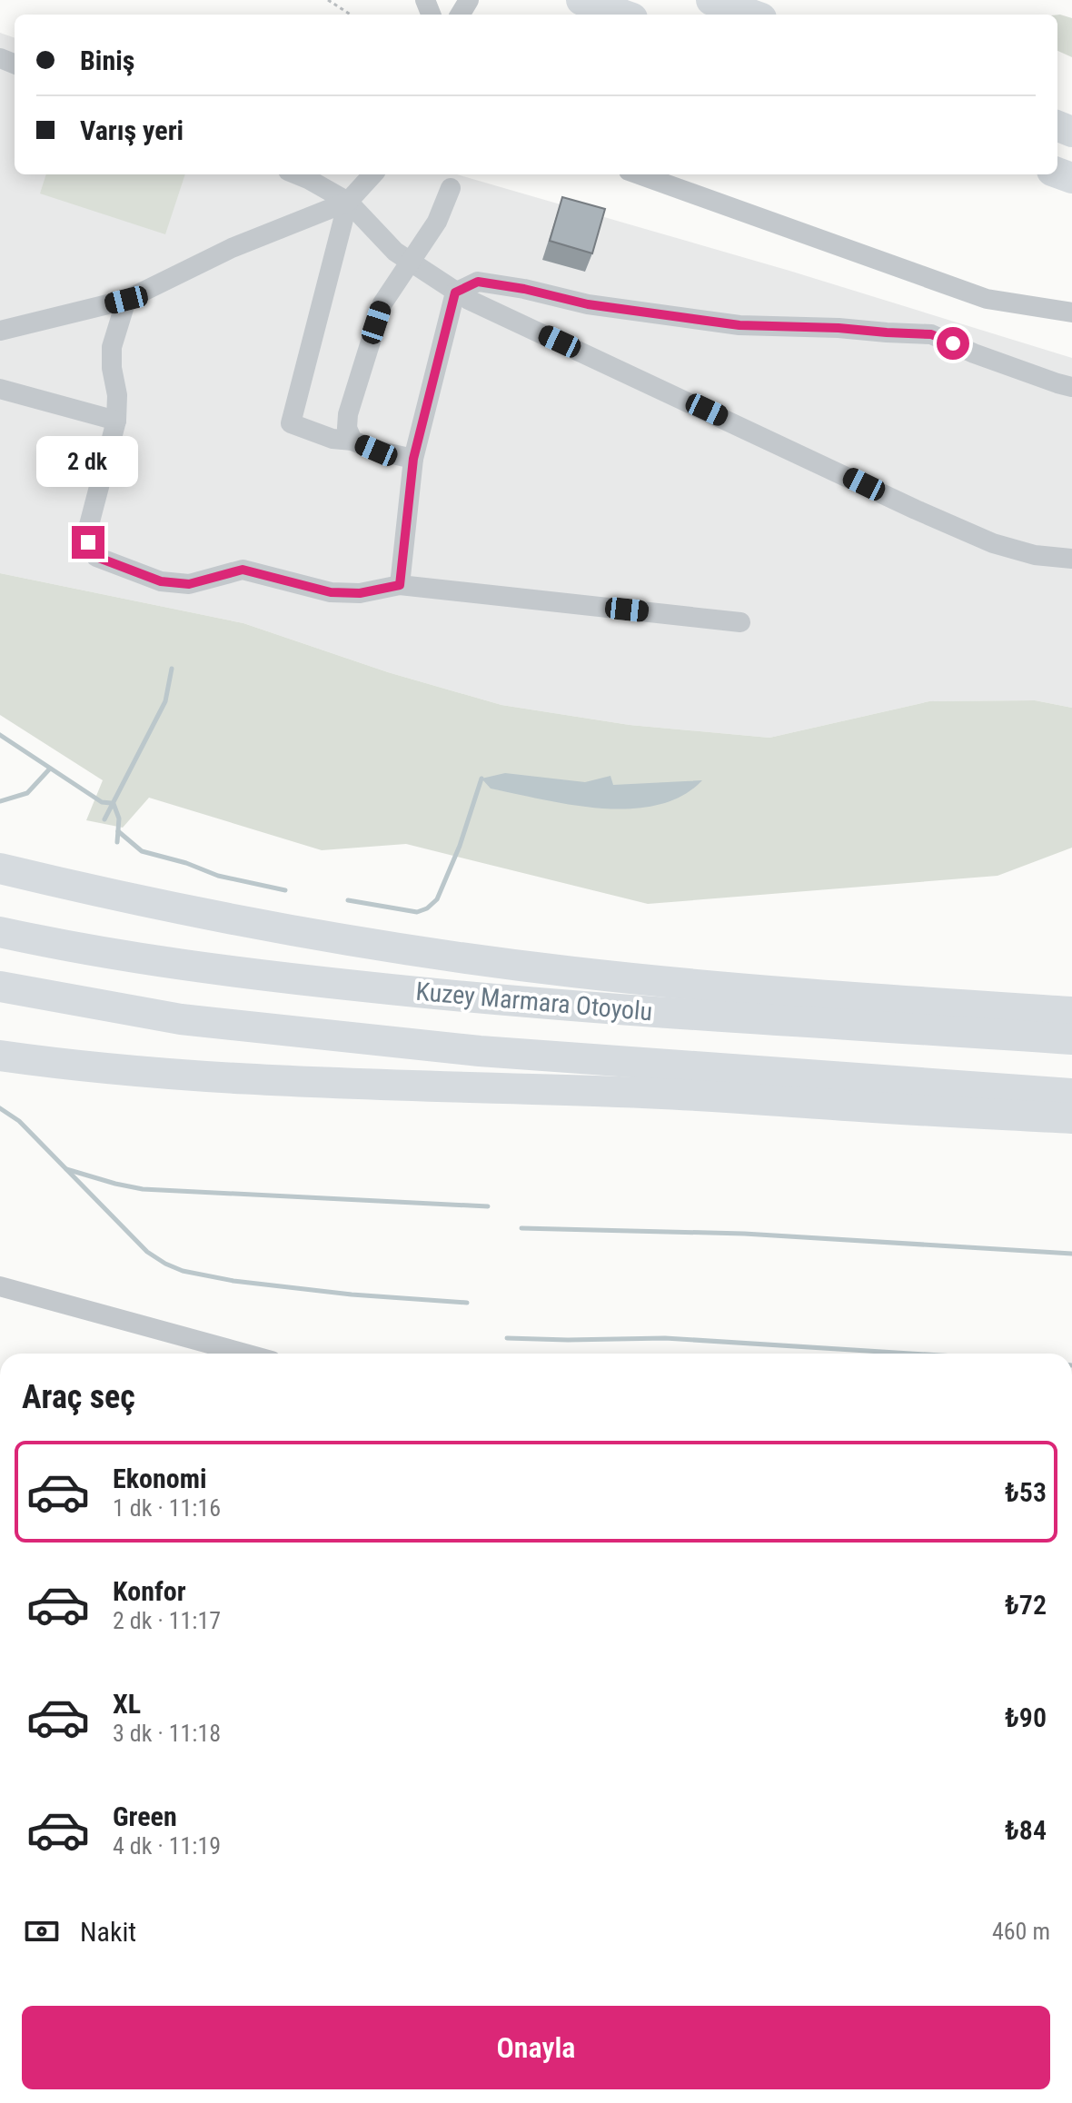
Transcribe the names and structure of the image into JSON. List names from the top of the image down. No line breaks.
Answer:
{"streets":{"highway":["Kuzey Marmara Otoyolu"]},"page":{"banner":["Biniş","Varış yeri"],"bubble":"2 dk","heading":"Araç seç","list":[{"name":"Ekonomi","note":"1 dk · 11:16","value":"₺53"},{"name":"Konfor","note":"2 dk · 11:17","value":"₺72"},{"name":"XL","note":"3 dk · 11:18","value":"₺90"},{"name":"Green","note":"4 dk · 11:19","value":"₺84"}],"pay":["Nakit","460 m"],"buttons":"Onayla"}}
